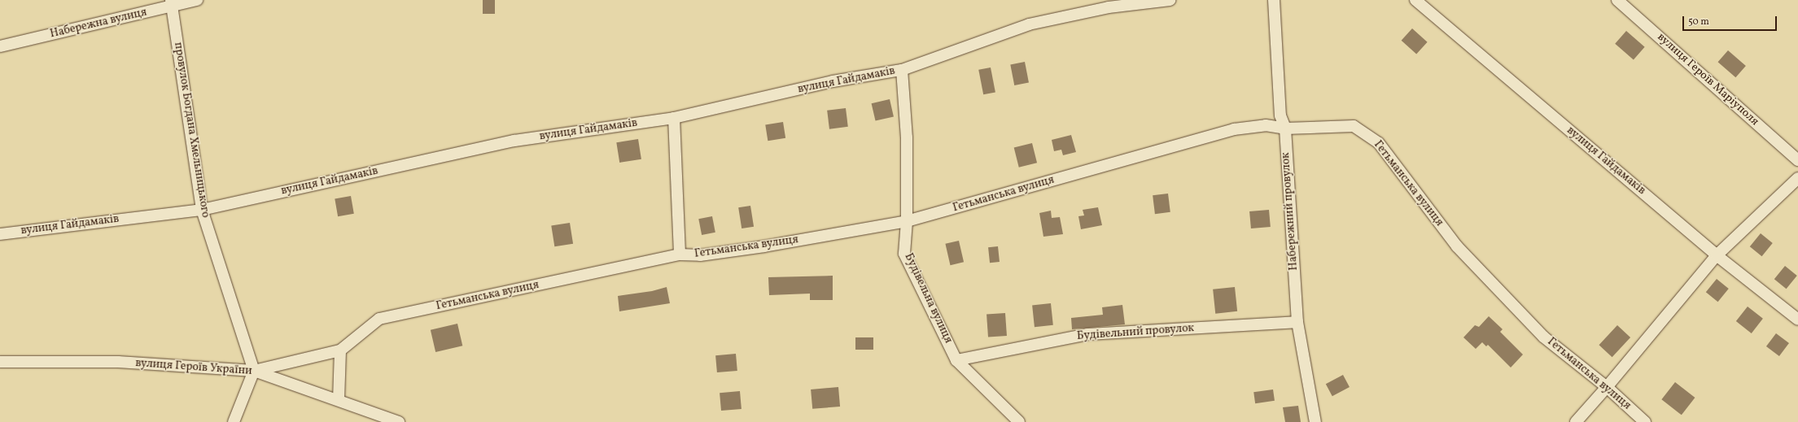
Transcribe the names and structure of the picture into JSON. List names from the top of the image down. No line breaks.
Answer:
{"streets":{"street":["Набережна вулиця","вулиця Героїв Маріуполя","вулиця Гайдамаків","провулок Богдана Хмельницького","Гетьманська вулиця","Набережний провулок","Будівельна вулиця","Будівельний провулок","вулиця Героїв України"]},"crossings":[["Набережна вулиця","провулок Богдана Хмельницького"],["вулиця Гайдамаків","провулок Богдана Хмельницького"],["вулиця Гайдамаків","Будівельна вулиця"],["провулок Богдана Хмельницького","Гетьманська вулиця"],["провулок Богдана Хмельницького","вулиця Героїв України"],["Гетьманська вулиця","Набережний провулок"],["Гетьманська вулиця","Будівельна вулиця"],["Гетьманська вулиця","вулиця Героїв України"],["Набережний провулок","Будівельний провулок"],["Будівельна вулиця","Будівельний провулок"]],"scale_bar":"50 m"}
